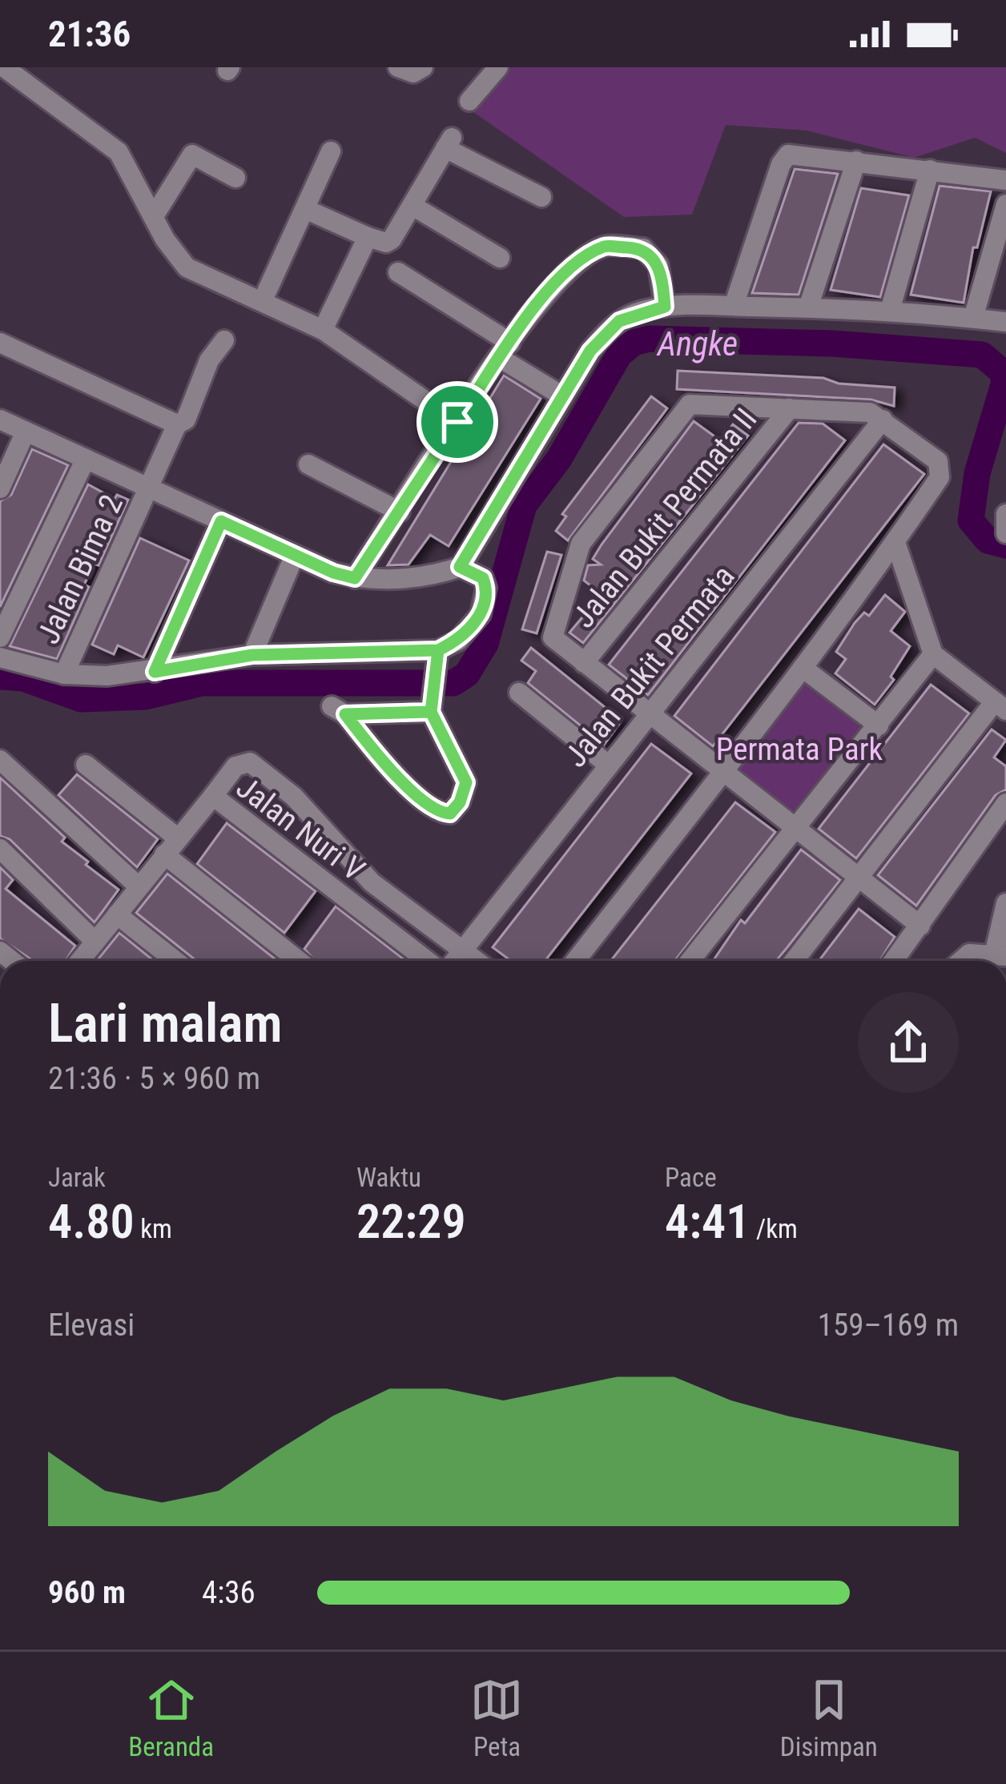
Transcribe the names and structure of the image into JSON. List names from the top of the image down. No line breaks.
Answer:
{"streets":{"street":["Jalan Bukit Permata II","Jalan Bima 2","Jalan Bukit Permata","Jalan Nuri V"]},"water":["Angke"],"parks":["Permata Park"],"page":{"status":"21:36","heading":["Lari malam","21:36 · 5 × 960 m"],"stats":[["Jarak","4.80 km"],["Waktu","22:29"],["Pace","4:41 /km"]],"chart":["Elevasi","159–169 m"],"list":[{"name":"960 m","note":"4:36"}],"tabs":["Beranda","Peta","Disimpan"]}}
